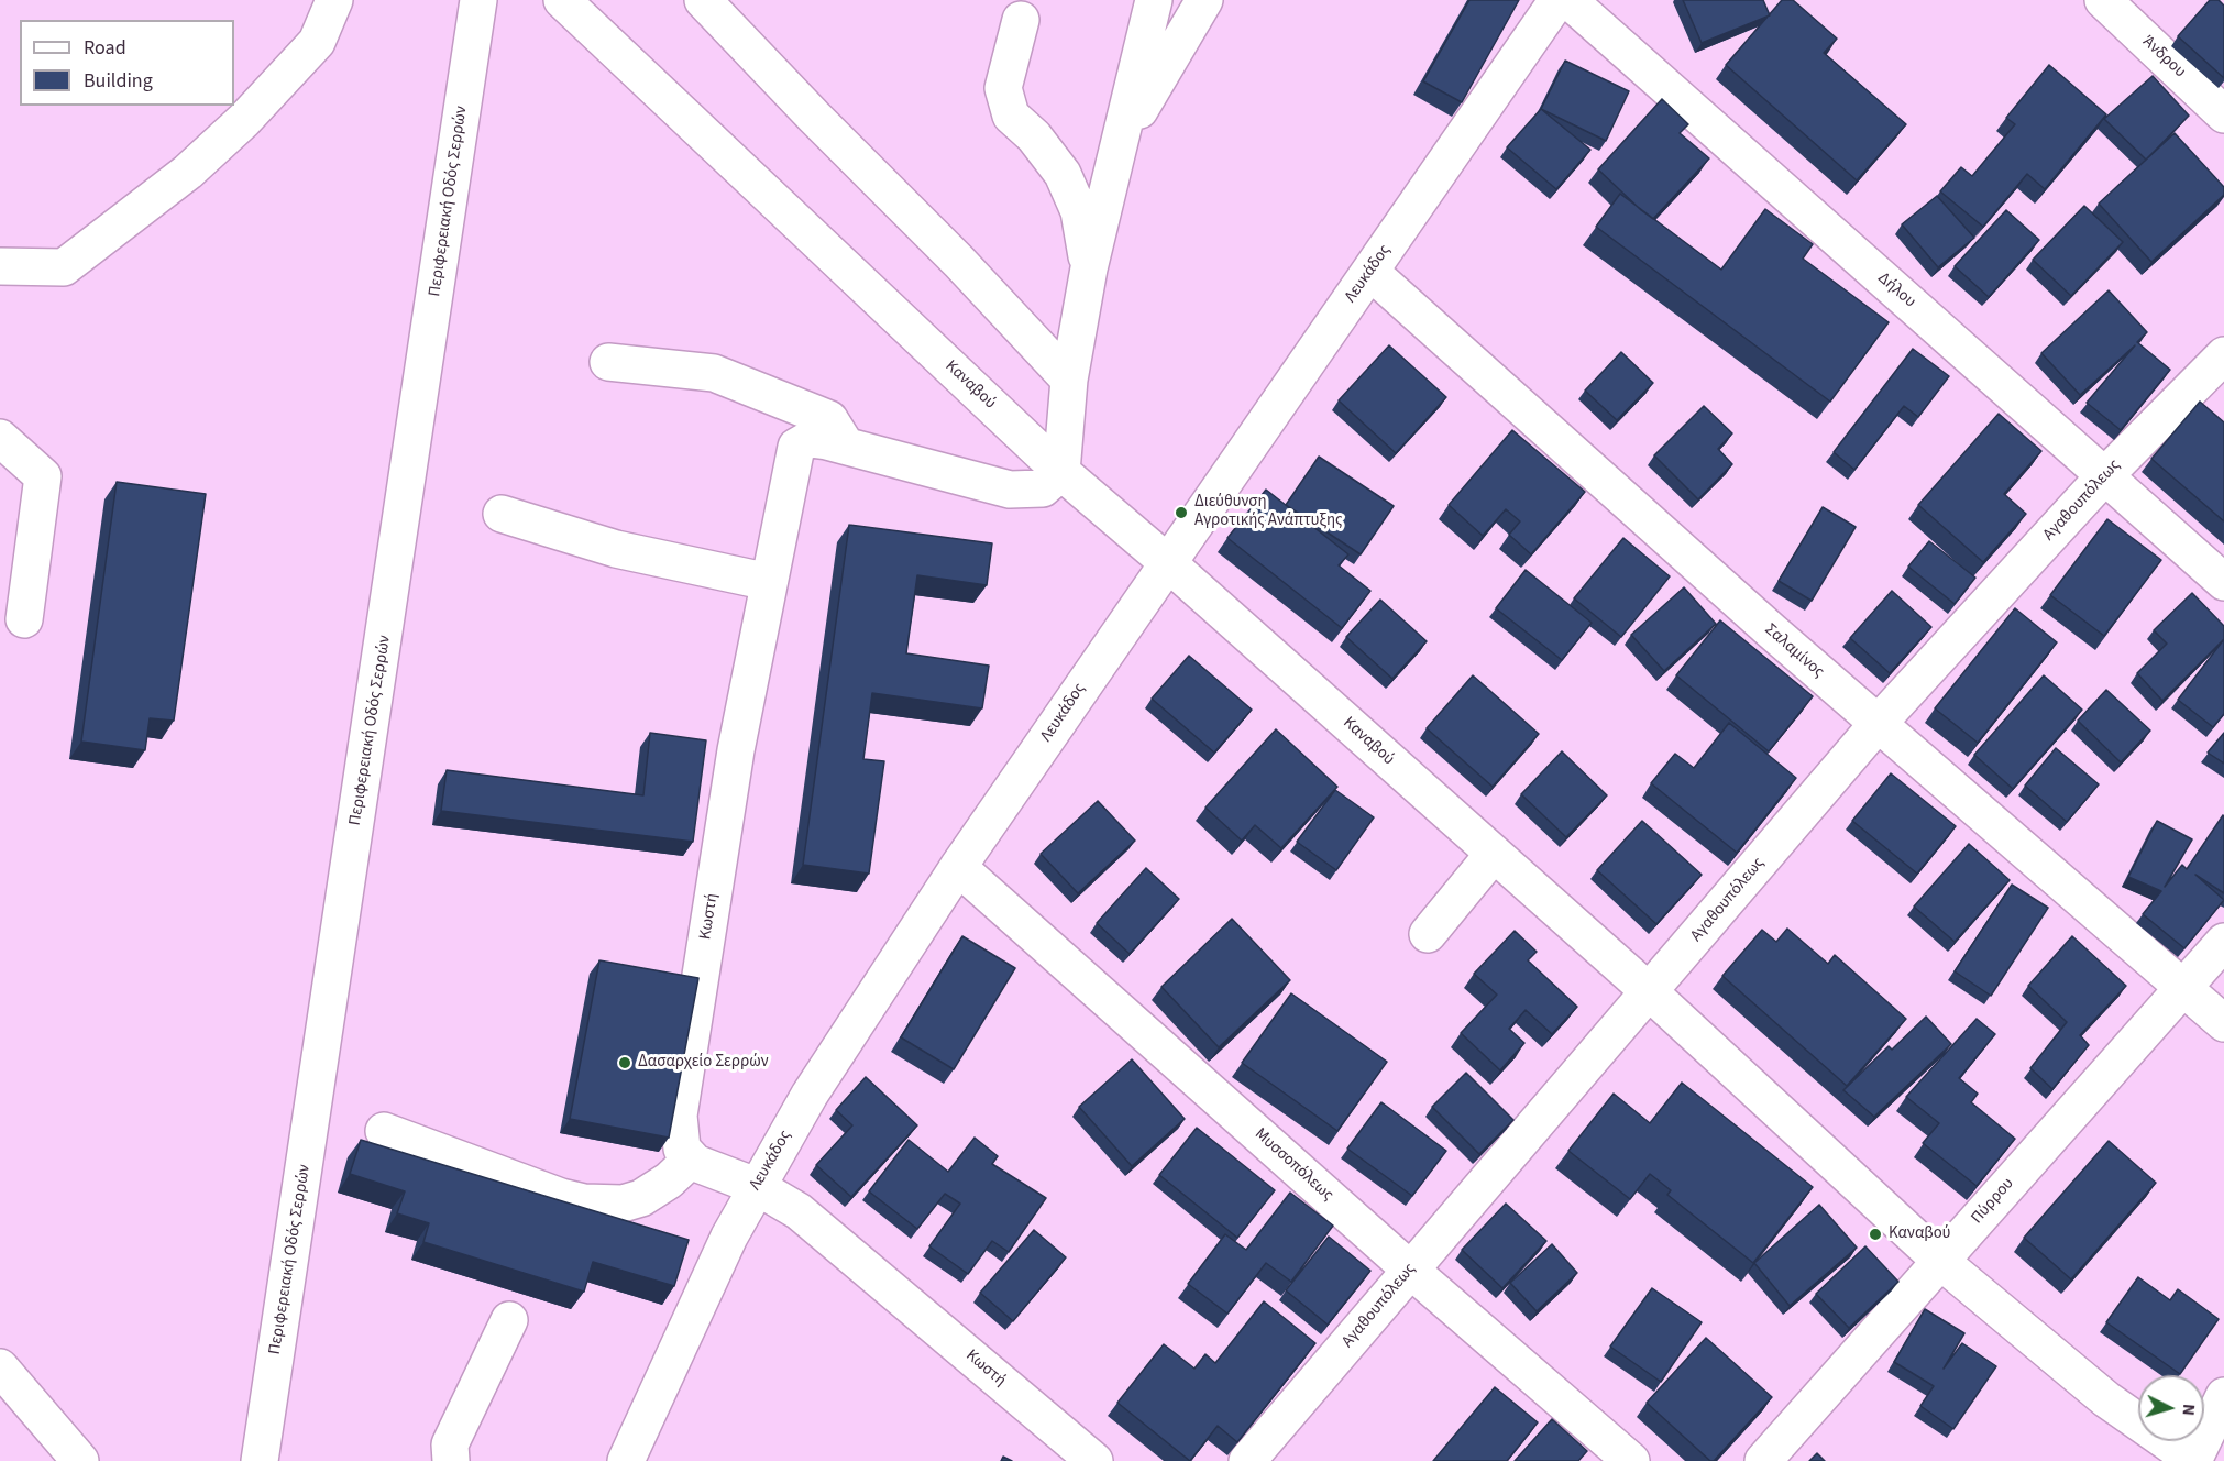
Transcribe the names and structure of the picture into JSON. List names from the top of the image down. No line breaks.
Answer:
{"streets":{"street":["Άνδρου","Περιφερειακή Οδός Σερρών","Λευκάδος","Δήλου","Καναβού","Αγαθουπόλεως","Σαλαμίνος","Κωστή","Μυσσοπόλεως","Πύρρου"]},"crossings":[["Λευκάδος","Καναβού"],["Λευκάδος","Σαλαμίνος"],["Λευκάδος","Κωστή"],["Λευκάδος","Μυσσοπόλεως"],["Δήλου","Αγαθουπόλεως"],["Καναβού","Αγαθουπόλεως"],["Καναβού","Κωστή"],["Καναβού","Πύρρου"],["Αγαθουπόλεως","Σαλαμίνος"],["Αγαθουπόλεως","Μυσσοπόλεως"],["Σαλαμίνος","Πύρρου"]],"places":["Διεύθυνση Αγροτικής Ανάπτυξης","Δασαρχείο Σερρών","Καναβού"],"legend":["Road","Building"],"north":"right"}
